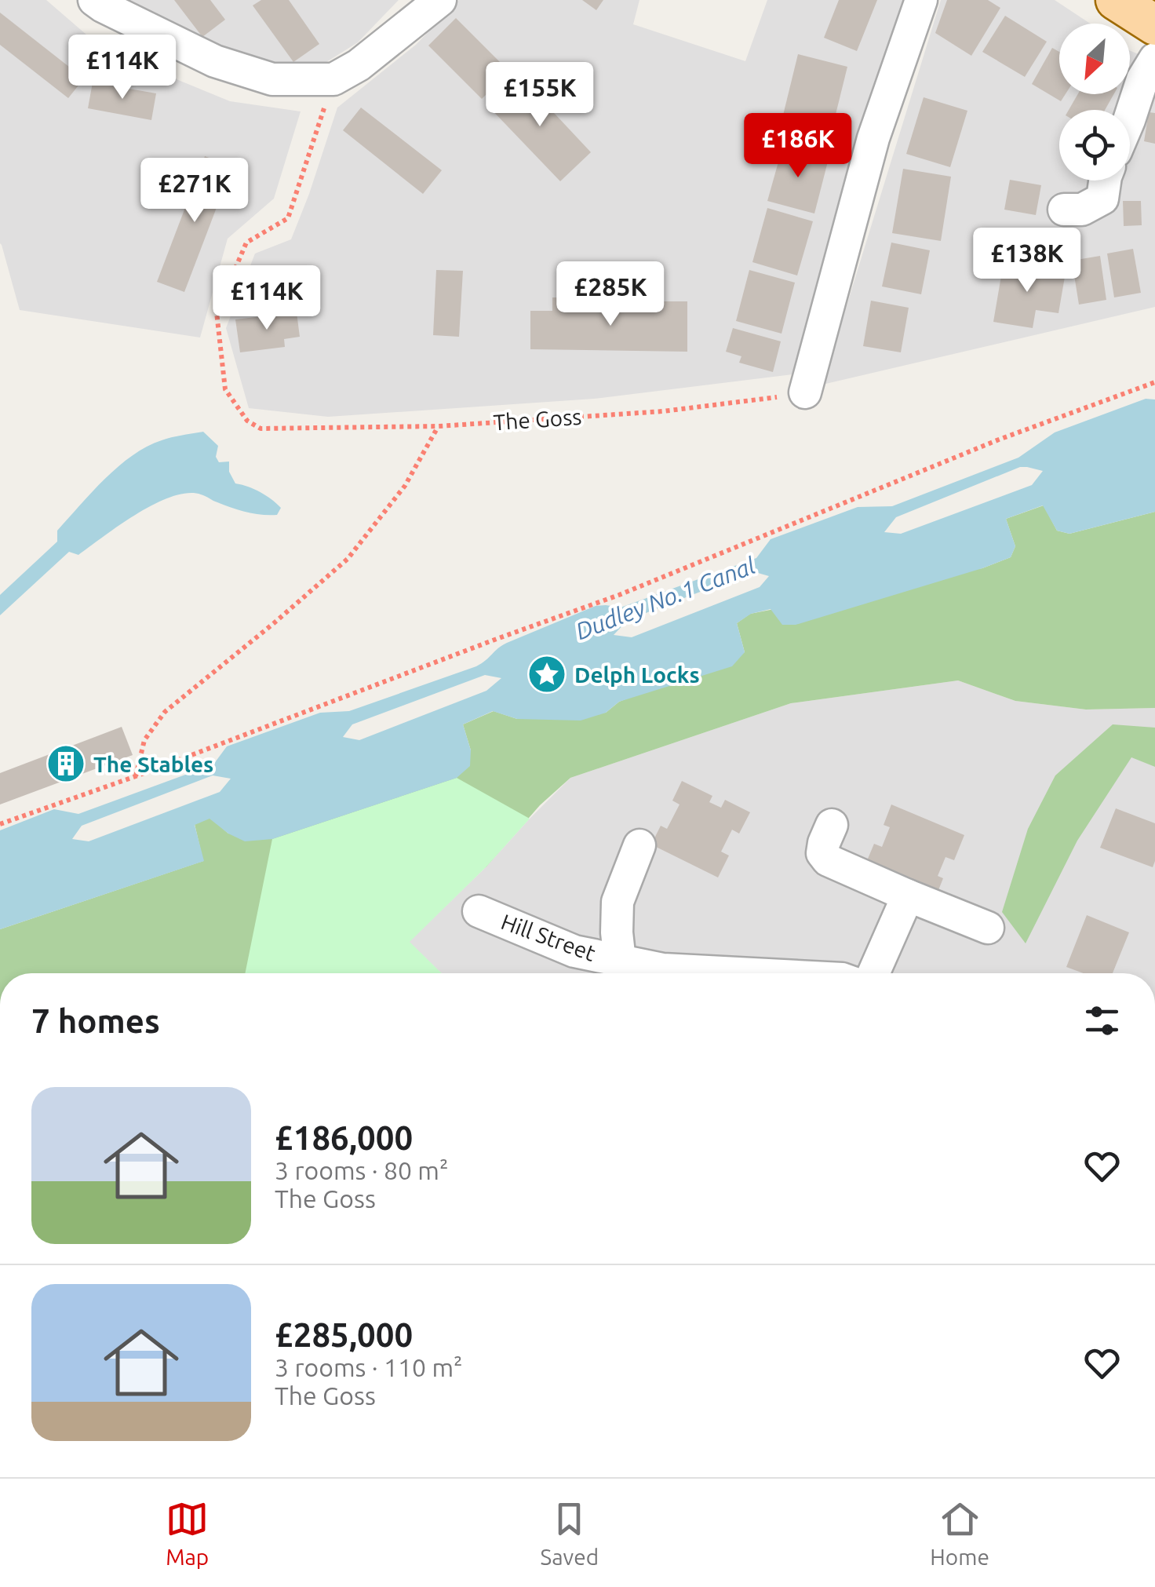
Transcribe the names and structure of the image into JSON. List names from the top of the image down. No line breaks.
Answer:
{"streets":{"street":["Hill Street"],"path":["The Goss"]},"water":["Dudley No.1 Canal"],"places":{"place":["Delph Locks"],"building":["The Stables"]},"north":"bottom left","page":{"price":["£114K","£155K","£186K","£271K","£138K","£285K","£114K"],"heading":"7 homes","list":[{"name":"£186,000","note":"3 rooms · 80 m² · The Goss"},{"name":"£285,000","note":"3 rooms · 110 m² · The Goss"}],"tabs":["Map","Saved","Home"]}}
